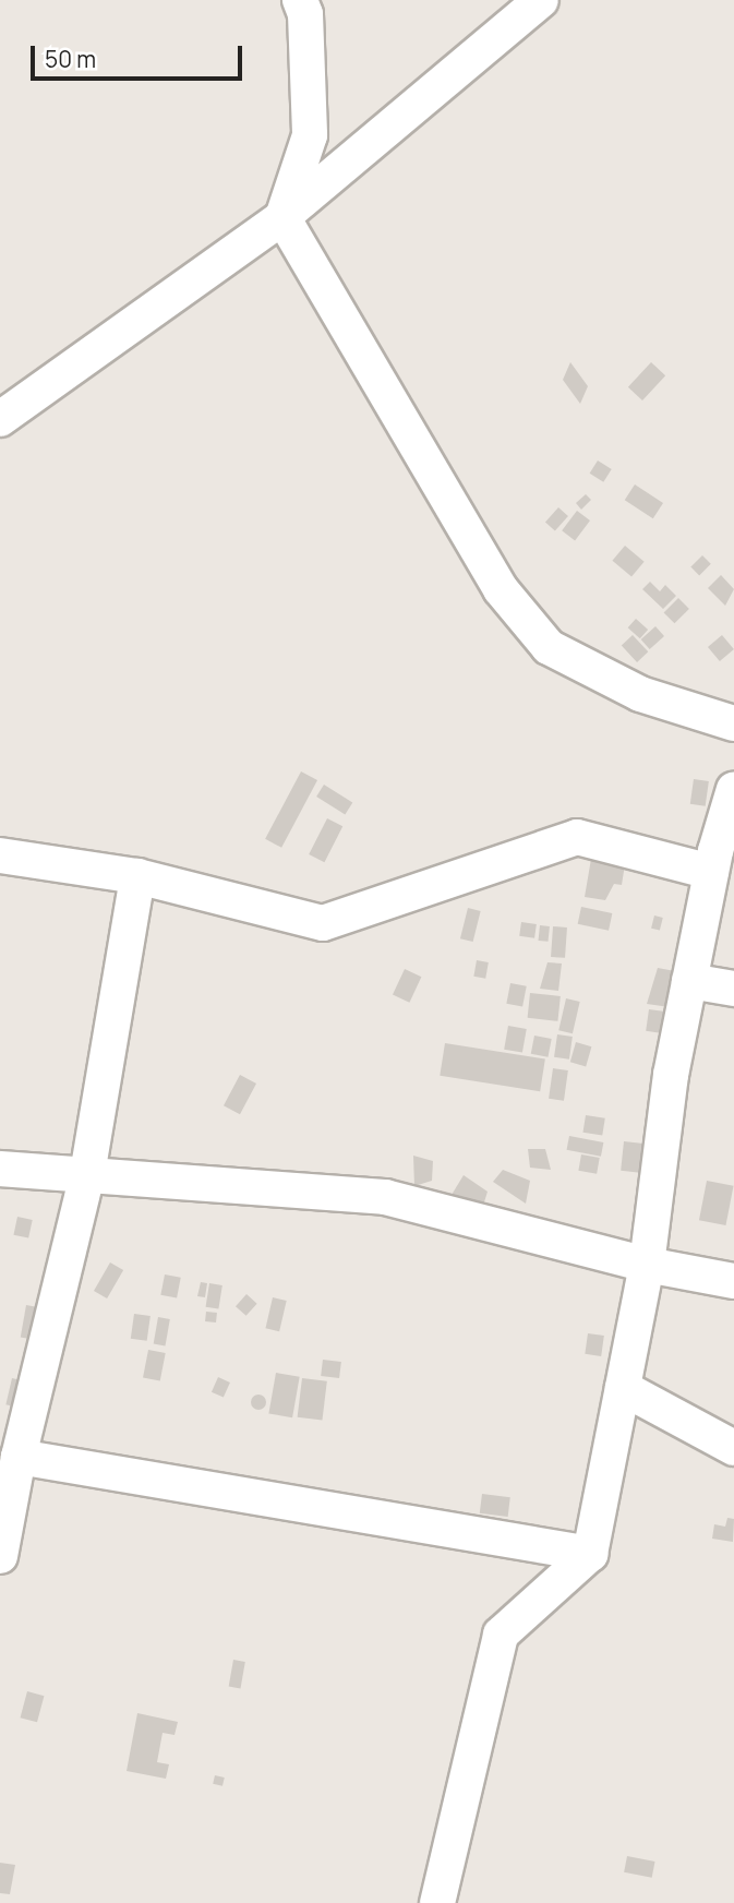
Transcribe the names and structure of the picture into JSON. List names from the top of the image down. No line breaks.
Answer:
{"scale_bar":"50 m"}
